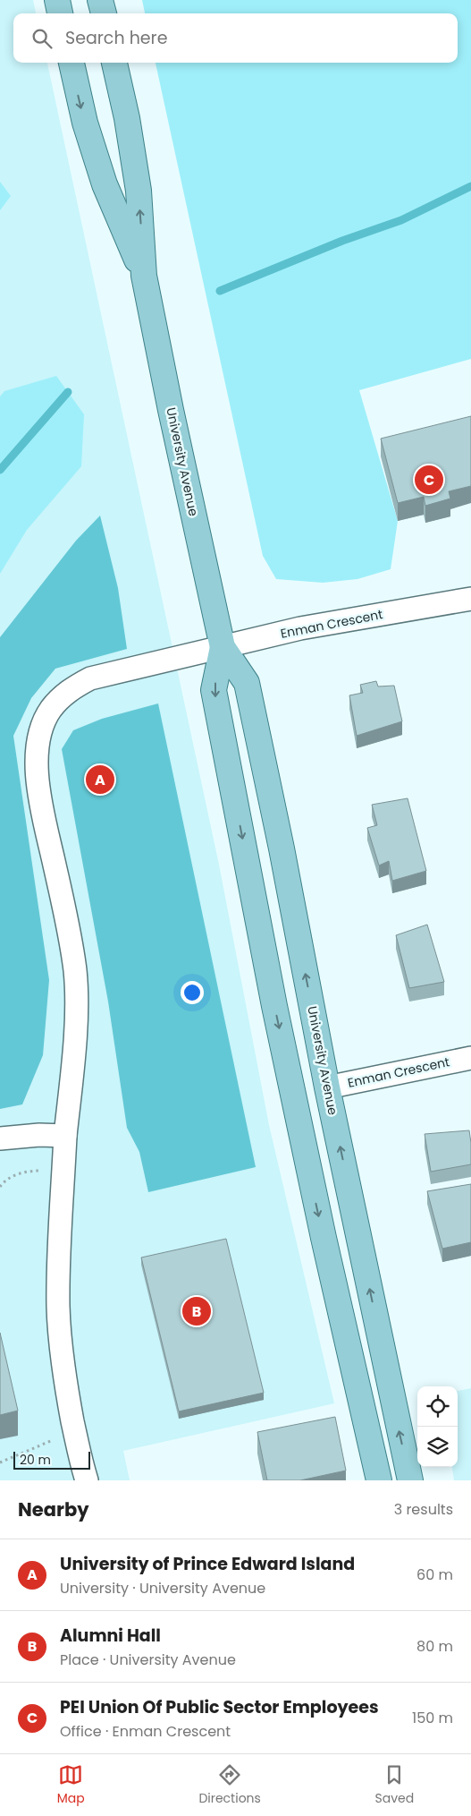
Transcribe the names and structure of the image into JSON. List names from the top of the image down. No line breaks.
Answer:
{"streets":{"main road":["University Avenue"],"street":["Enman Crescent"]},"crossings":[["University Avenue","Enman Crescent"]],"scale_bar":"20 m","page":{"search":"Search here","pins":["C","A","B"],"scale":"20 m","heading":["Nearby","3 results"],"list":[{"mark":"A","name":"University of Prince Edward Island","note":"University · University Avenue","value":"60 m"},{"mark":"B","name":"Alumni Hall","note":"Place · University Avenue","value":"80 m"},{"mark":"C","name":"PEI Union Of Public Sector Employees","note":"Office · Enman Crescent","value":"150 m"}],"nav":["Map","Directions","Saved"]}}
